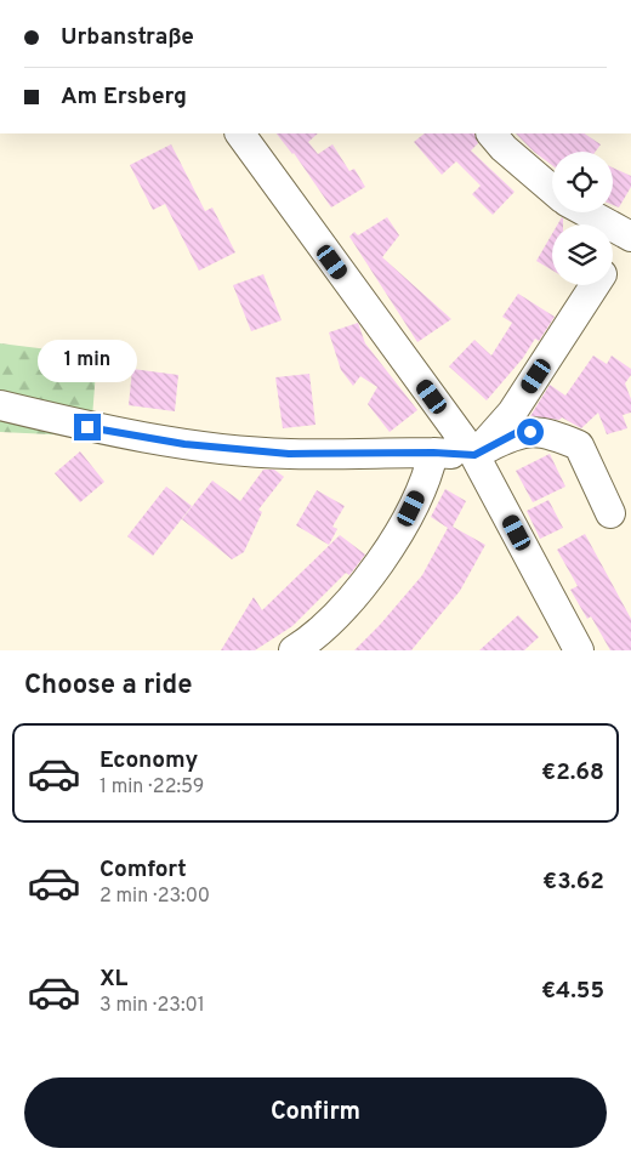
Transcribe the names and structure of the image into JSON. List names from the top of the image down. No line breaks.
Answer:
{"page":{"banner":["Urbanstraße","Am Ersberg"],"bubble":"1 min","heading":"Choose a ride","list":[{"name":"Economy","note":"1 min · 22:59","value":"€2.68"},{"name":"Comfort","note":"2 min · 23:00","value":"€3.62"},{"name":"XL","note":"3 min · 23:01","value":"€4.55"}],"buttons":"Confirm"}}
